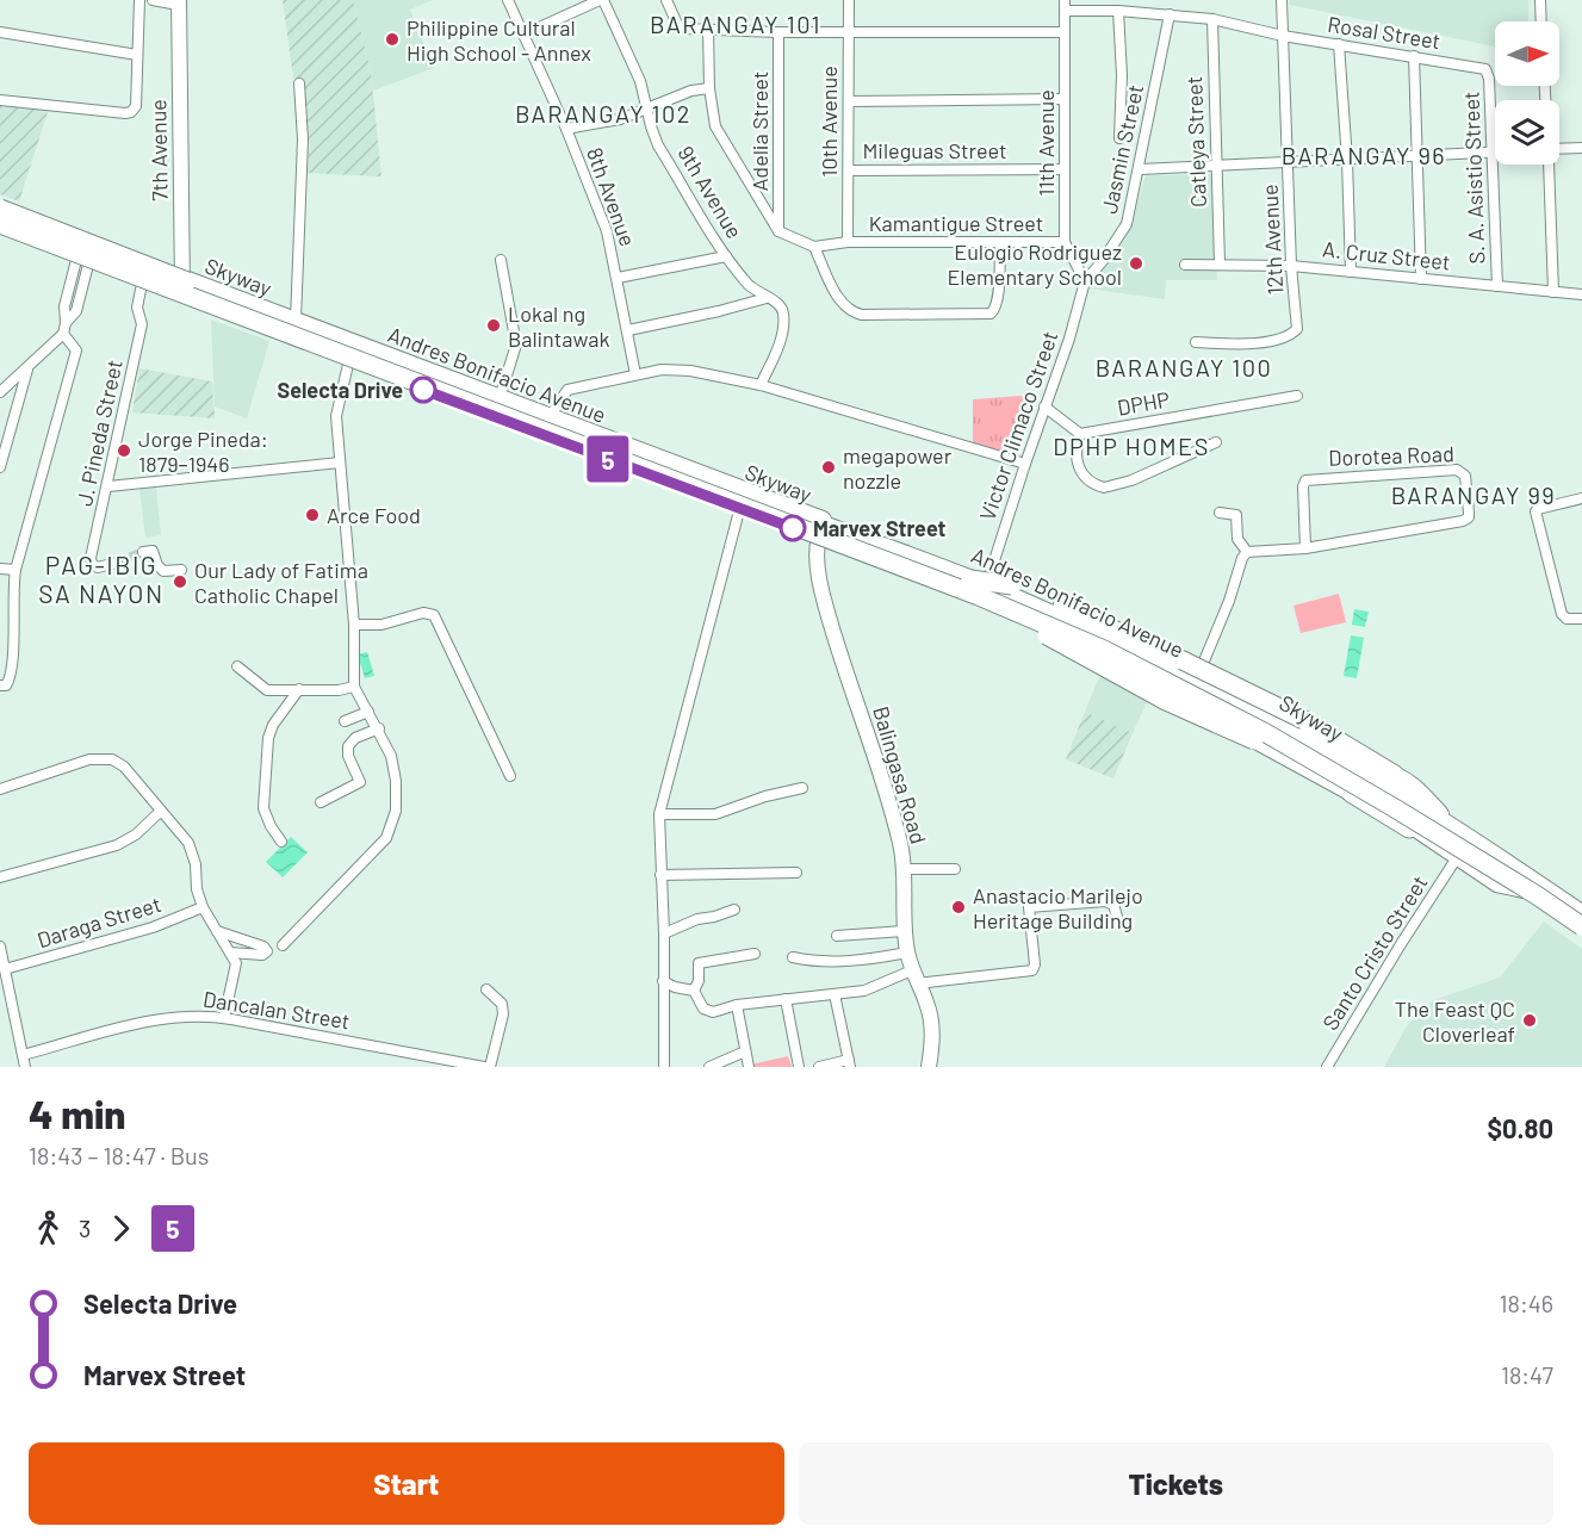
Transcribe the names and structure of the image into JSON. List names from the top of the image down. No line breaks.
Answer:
{"streets":{"highway":["Skyway"],"main road":["Andres Bonifacio Avenue"],"street":["Rosal Street","10th Avenue","Adelia Street","Catleya Street","11th Avenue","Jasmin Street","7th Avenue","Mileguas Street","S. A. Asistio Street","9th Avenue","8th Avenue","Kamantigue Street","12th Avenue","A. Cruz Street","DPHP","Victor Climaco Street","J. Pineda Street","Dorotea Road","Balingasa Road","Daraga Street","Santo Cristo Street","Dancalan Street"]},"crossings":[["Rosal Street","Catleya Street"],["Rosal Street","11th Avenue"],["Rosal Street","Jasmin Street"],["Rosal Street","S. A. Asistio Street"],["Rosal Street","12th Avenue"],["10th Avenue","Mileguas Street"],["10th Avenue","Kamantigue Street"],["Catleya Street","A. Cruz Street"],["11th Avenue","Jasmin Street"],["11th Avenue","Mileguas Street"],["11th Avenue","Kamantigue Street"],["11th Avenue","Victor Climaco Street"],["Jasmin Street","Victor Climaco Street"],["7th Avenue","Andres Bonifacio Avenue"],["S. A. Asistio Street","A. Cruz Street"],["12th Avenue","A. Cruz Street"],["Skyway","Andres Bonifacio Avenue"],["Skyway","Victor Climaco Street"],["Andres Bonifacio Avenue","Victor Climaco Street"],["Andres Bonifacio Avenue","J. Pineda Street"],["Andres Bonifacio Avenue","Balingasa Road"],["Andres Bonifacio Avenue","Santo Cristo Street"]],"districts":["BARANGAY 101","BARANGAY 102","BARANGAY 96","BARANGAY 100","DPHP HOMES","BARANGAY 99","PAG-IBIG SA NAYON"],"places":["Philippine Cultural High School - Annex","Eulogio Rodriguez Elementary School","Lokal ng Balintawak","Selecta Drive","Jorge Pineda: 1879–1946","megapower nozzle","Arce Food","Marvex Street","Our Lady of Fatima Catholic Chapel","Anastacio Marilejo Heritage Building","The Feast QC Cloverleaf"],"lines":["bus line 5"],"north":"right","page":{"on_map":"5","heading":["4 min","18:43 – 18:47 · Bus","$0.80"],"legs":["3","5"],"list":[{"name":"Selecta Drive","value":"18:46"},{"name":"Marvex Street","value":"18:47"}],"buttons":["Start","Tickets"]}}
